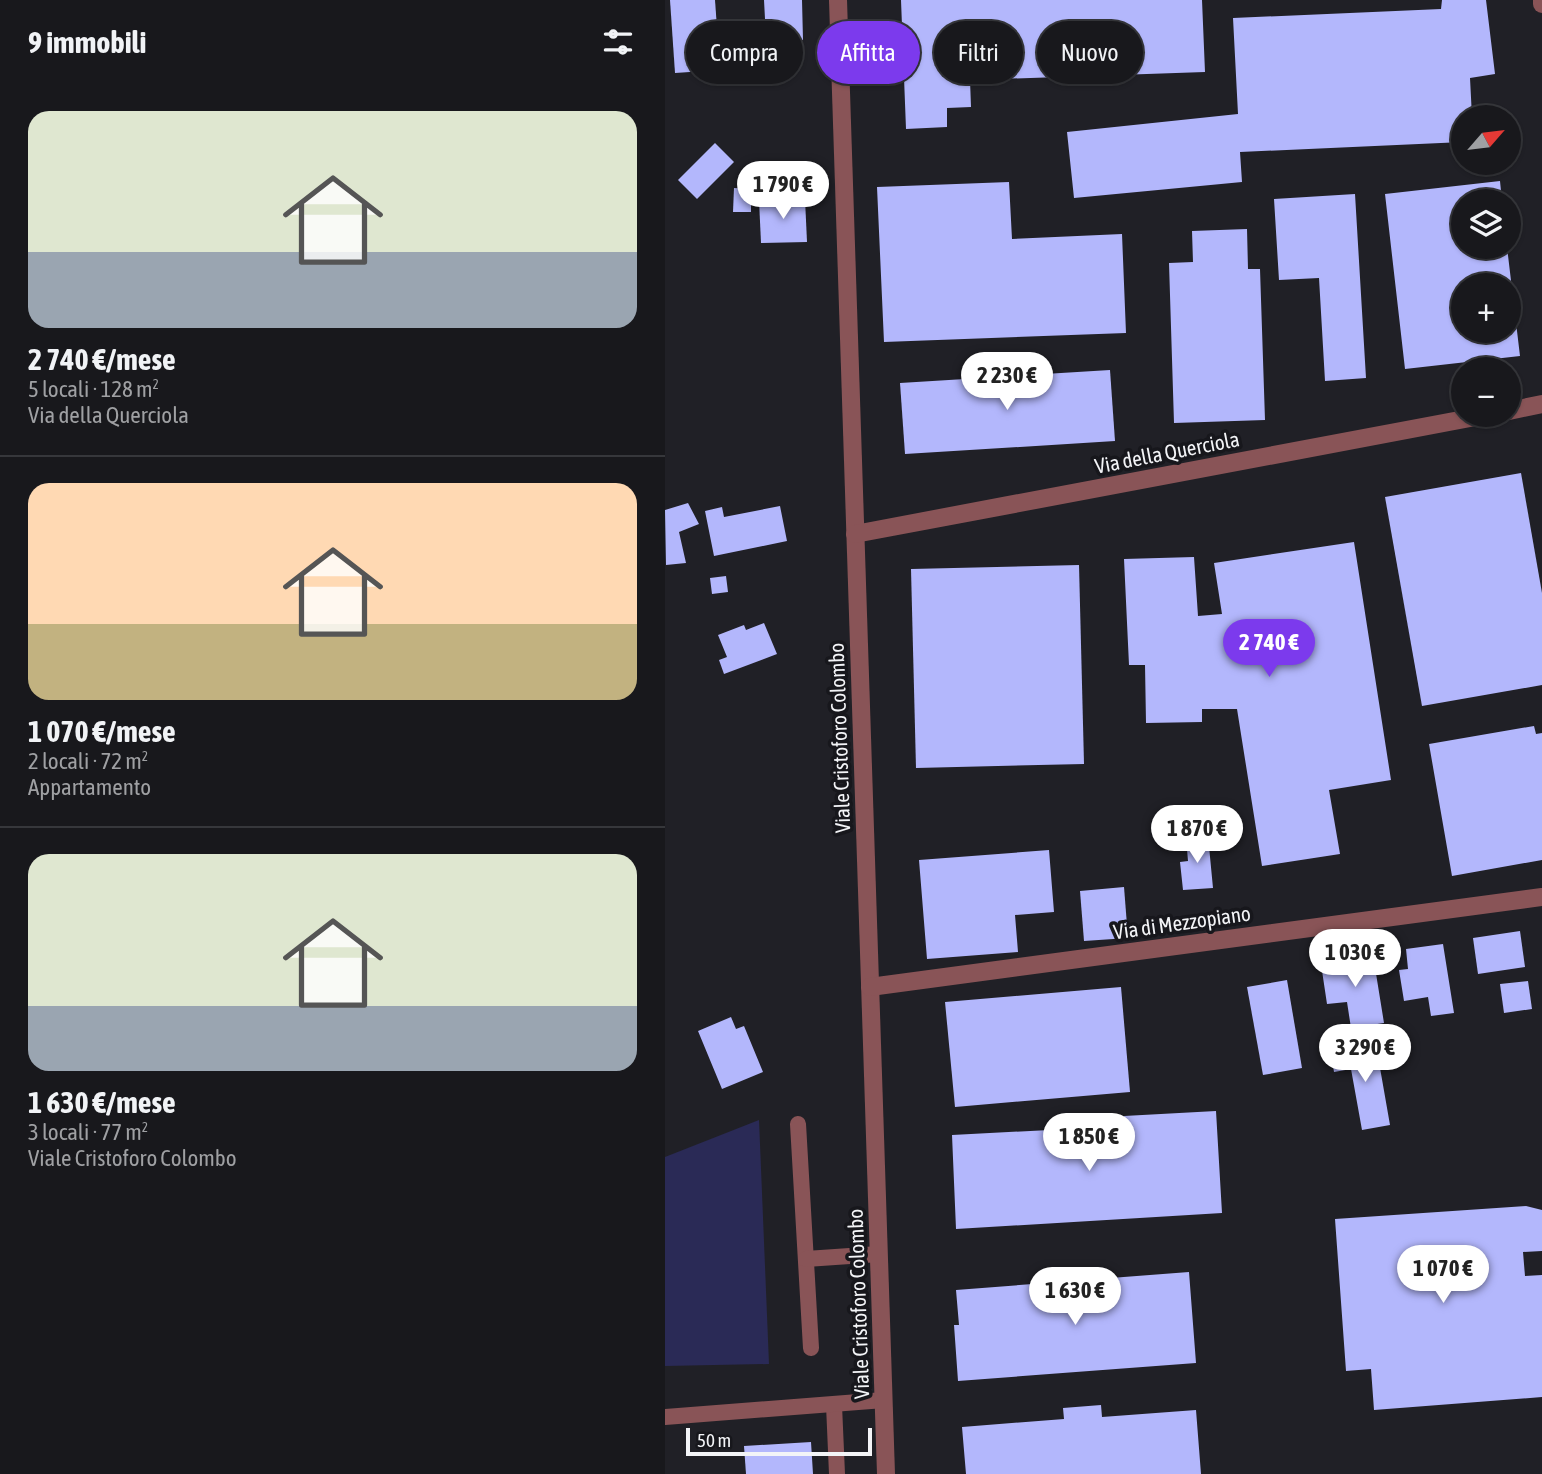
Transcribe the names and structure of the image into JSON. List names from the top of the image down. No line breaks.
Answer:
{"streets":{"street":["Via della Querciola","Viale Cristoforo Colombo","Via di Mezzopiano"]},"crossings":[["Via della Querciola","Viale Cristoforo Colombo"],["Viale Cristoforo Colombo","Via di Mezzopiano"]],"scale_bar":"50 m","north":"top right","page":{"heading":"9 immobili","chip":["Compra","Affitta","Filtri","Nuovo"],"list":[{"name":"2 740 €/mese","note":"5 locali · 128 m² · Via della Querciola"},{"name":"1 070 €/mese","note":"2 locali · 72 m² · Appartamento"},{"name":"1 630 €/mese","note":"3 locali · 77 m² · Viale Cristoforo Colombo"}],"map_buttons":["+","−"],"price":["1 790 €","2 230 €","2 740 €","1 870 €","1 030 €","3 290 €","1 850 €","1 070 €","1 630 €"],"scale":"50 m"}}
